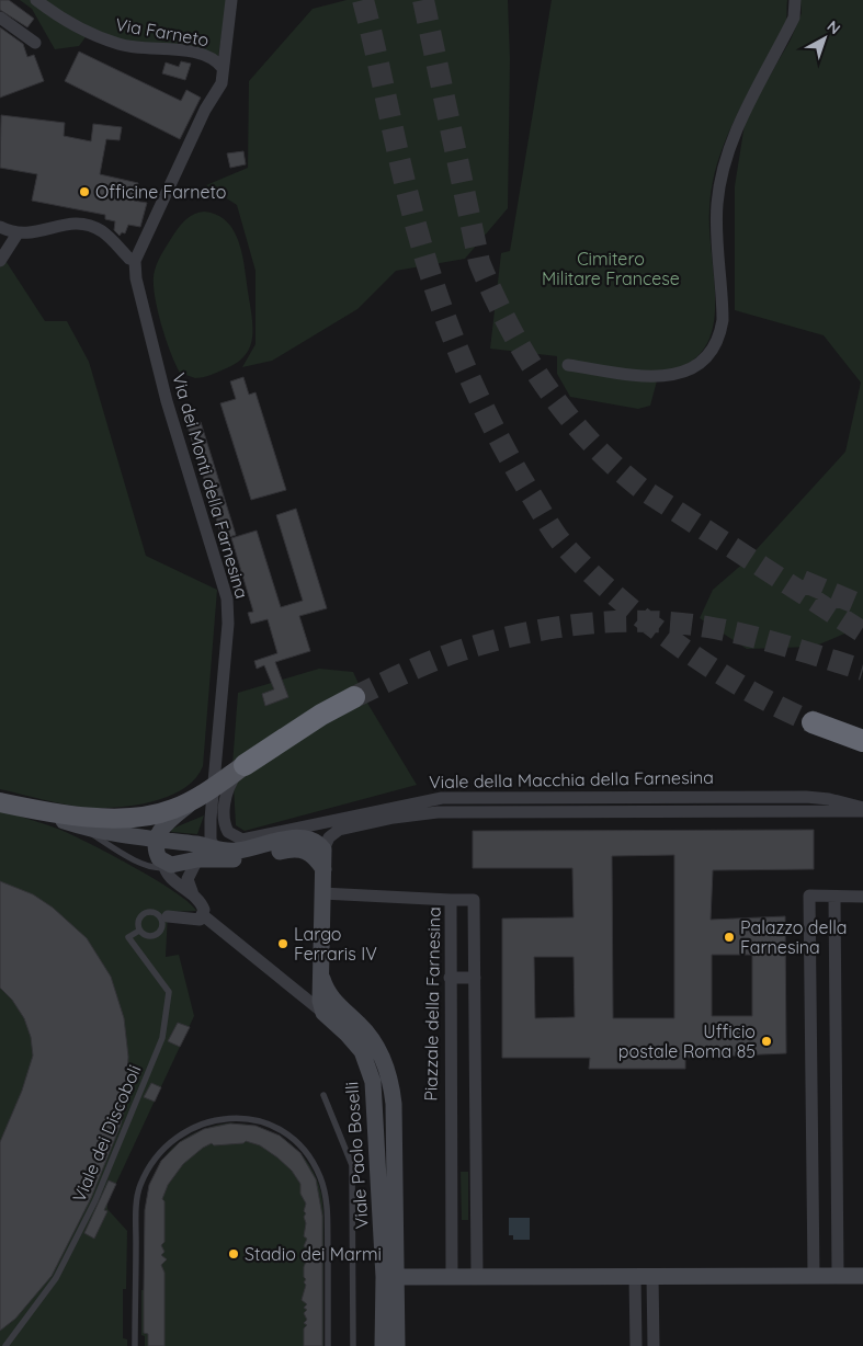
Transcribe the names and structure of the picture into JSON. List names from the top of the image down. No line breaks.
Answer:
{"streets":{"street":["Via Farneto","Via dei Monti della Farnesina","Viale della Macchia della Farnesina","Piazzale della Farnesina","Viale Paolo Boselli"],"lane":["Viale dei Discoboli"]},"parks":["Cimitero Militare Francese"],"places":["Officine Farneto","Palazzo della Farnesina","Largo Ferraris IV","Ufficio postale Roma 85","Stadio dei Marmi"],"north":"top right"}
